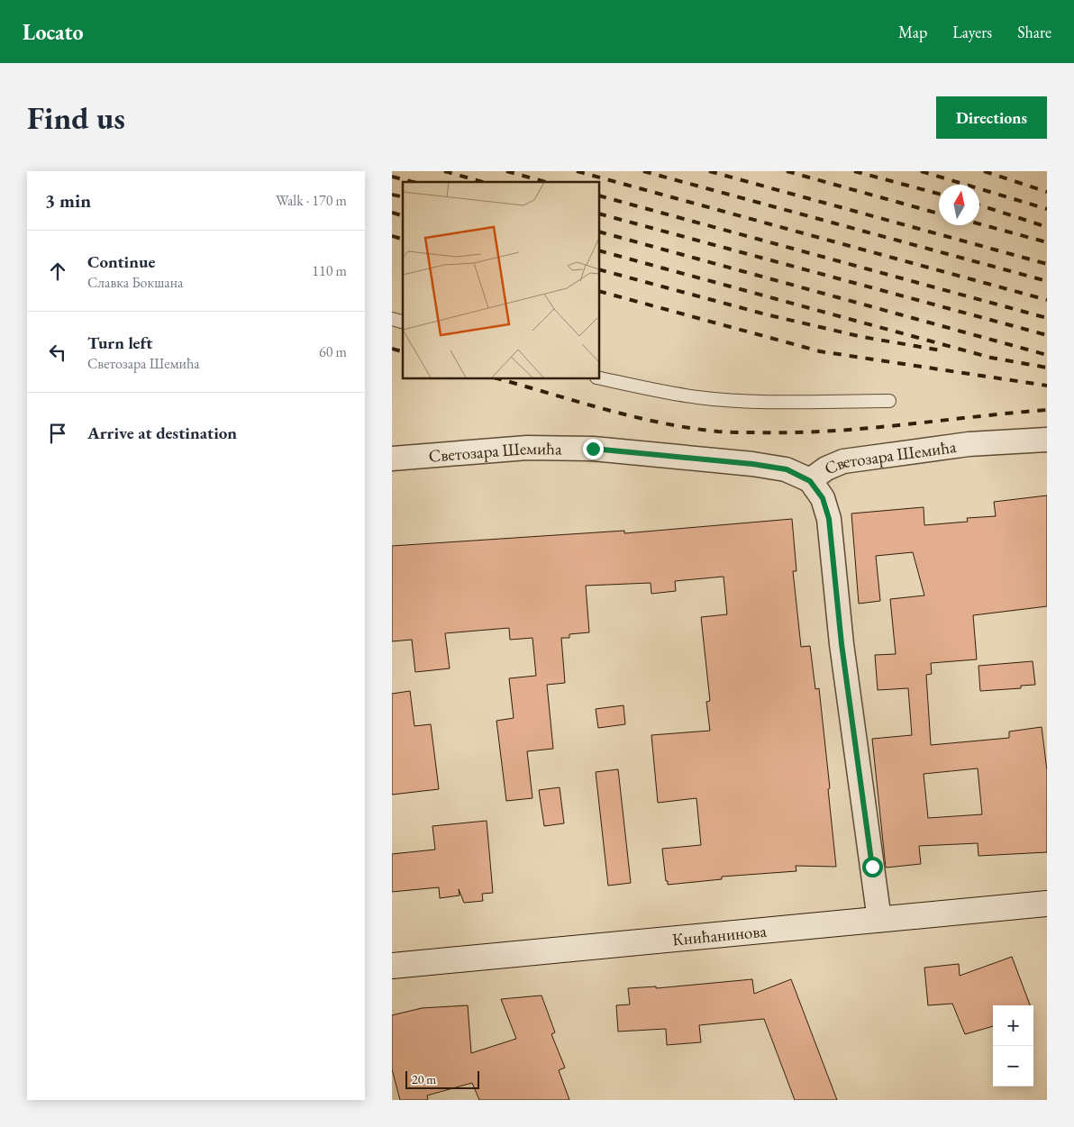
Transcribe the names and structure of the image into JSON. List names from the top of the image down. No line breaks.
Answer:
{"streets":{"main road":["Книћанинова"],"street":["Светозара Шемића"]},"scale_bar":"20 m","north":"top","page":{"header":"Locato","nav":["Map","Layers","Share"],"buttons":"Directions","title":"Find us","heading":["3 min","Walk · 170 m"],"list":[["Continue","Славка Бокшана","110 m"],["Turn left","Светозара Шемића","60 m"],"Arrive at destination"],"map_buttons":["+","−"],"scale":"20 m"}}
